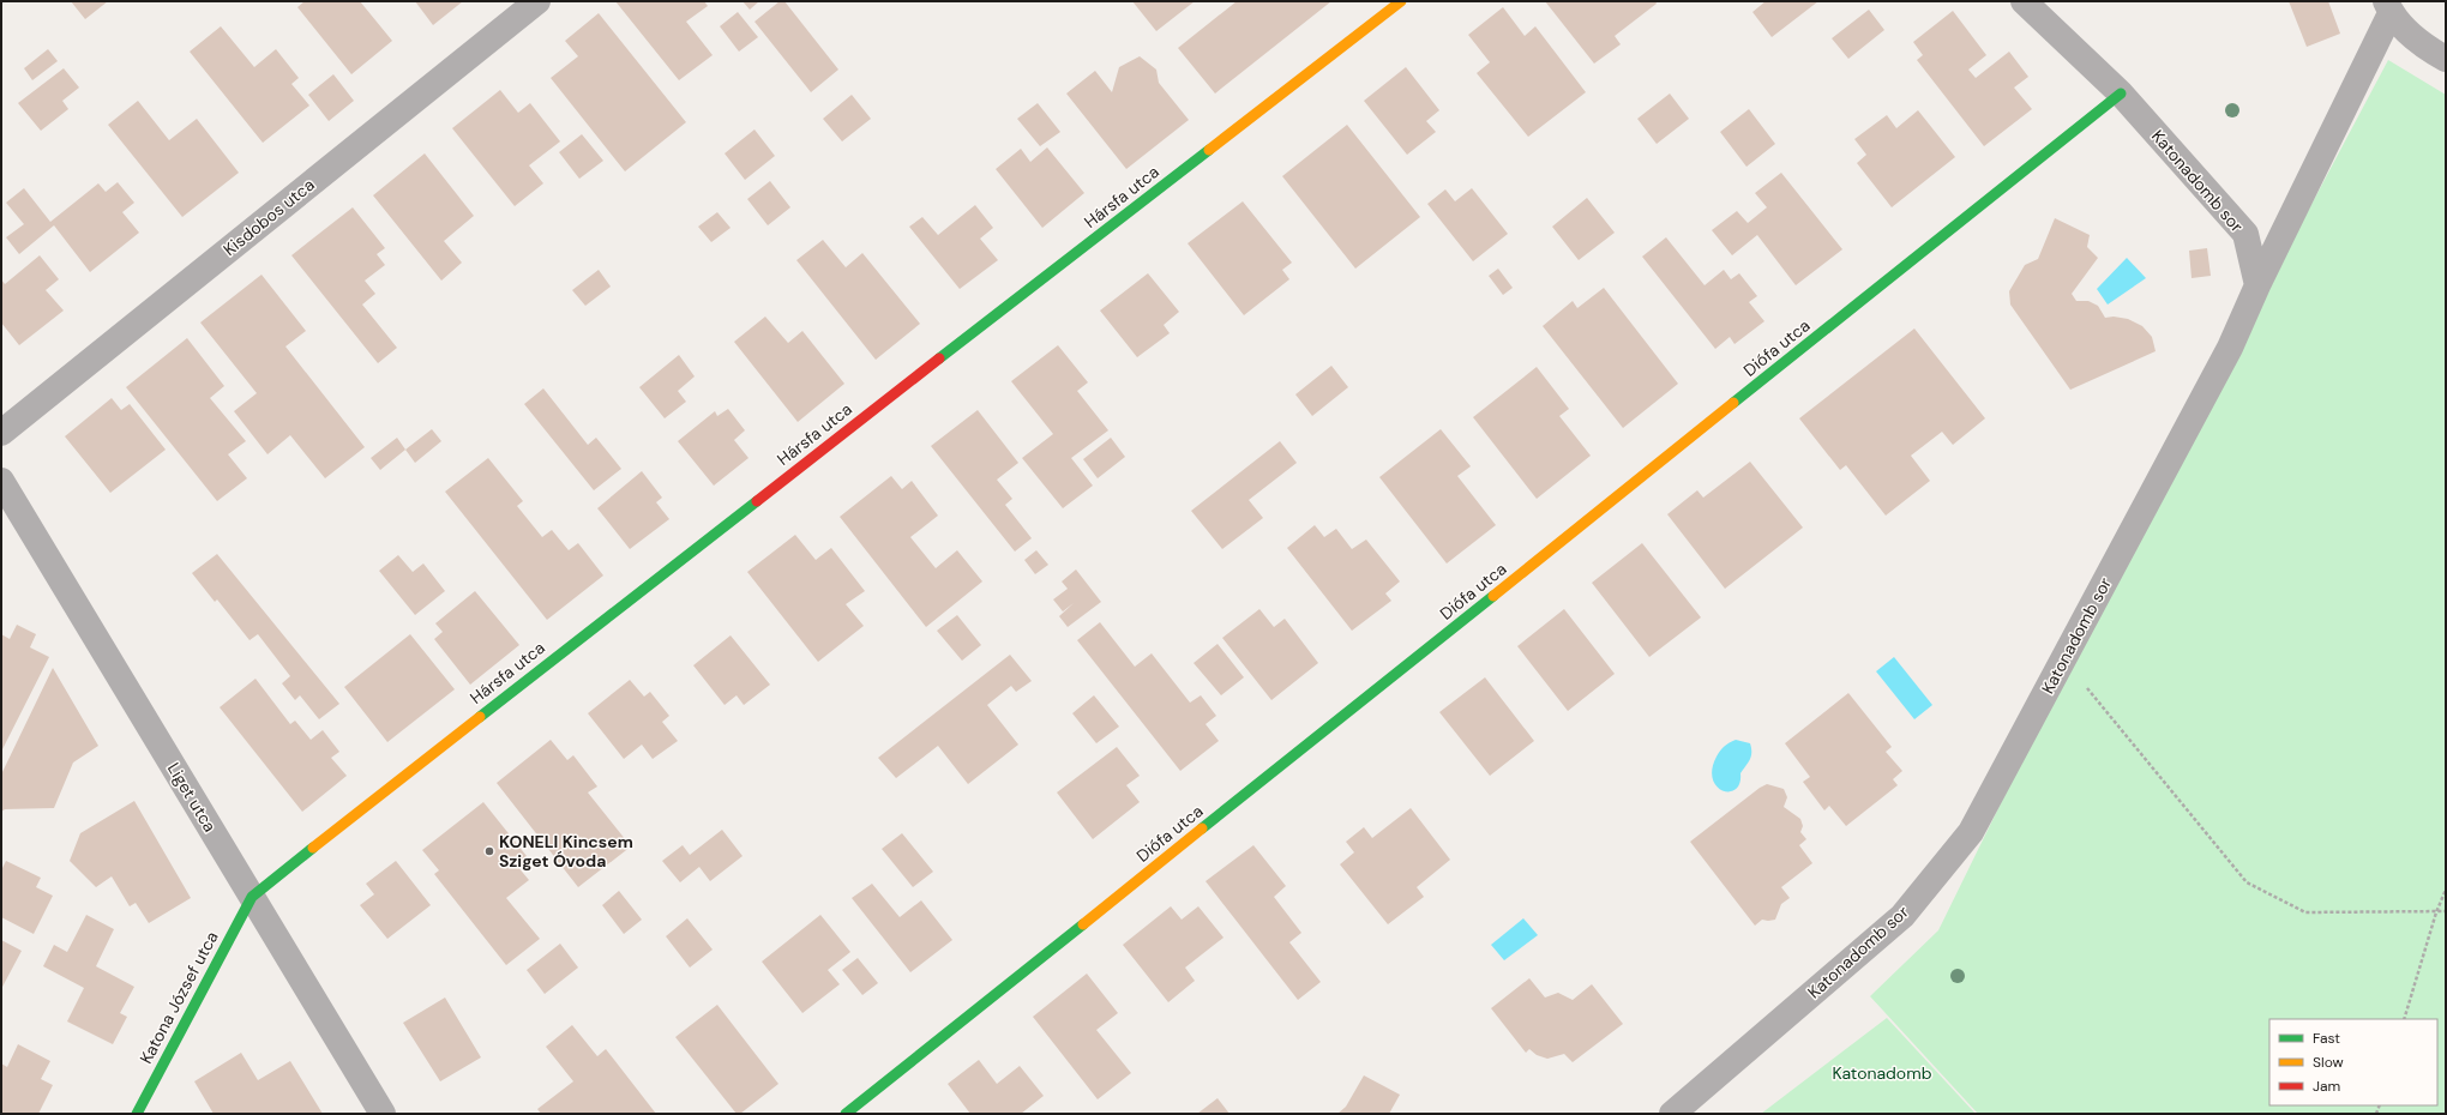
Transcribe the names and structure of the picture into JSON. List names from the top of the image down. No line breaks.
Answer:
{"streets":{"street":["Katonadomb sor","Hársfa utca","Kisdobos utca","Diófa utca","Liget utca","Katona József utca"]},"crossings":[["Katonadomb sor","Diófa utca"],["Hársfa utca","Liget utca"],["Hársfa utca","Katona József utca"],["Liget utca","Katona József utca"]],"parks":["Katonadomb"],"places":["KONELI Kincsem Sziget Óvoda"],"legend":["Fast","Slow","Jam"]}
